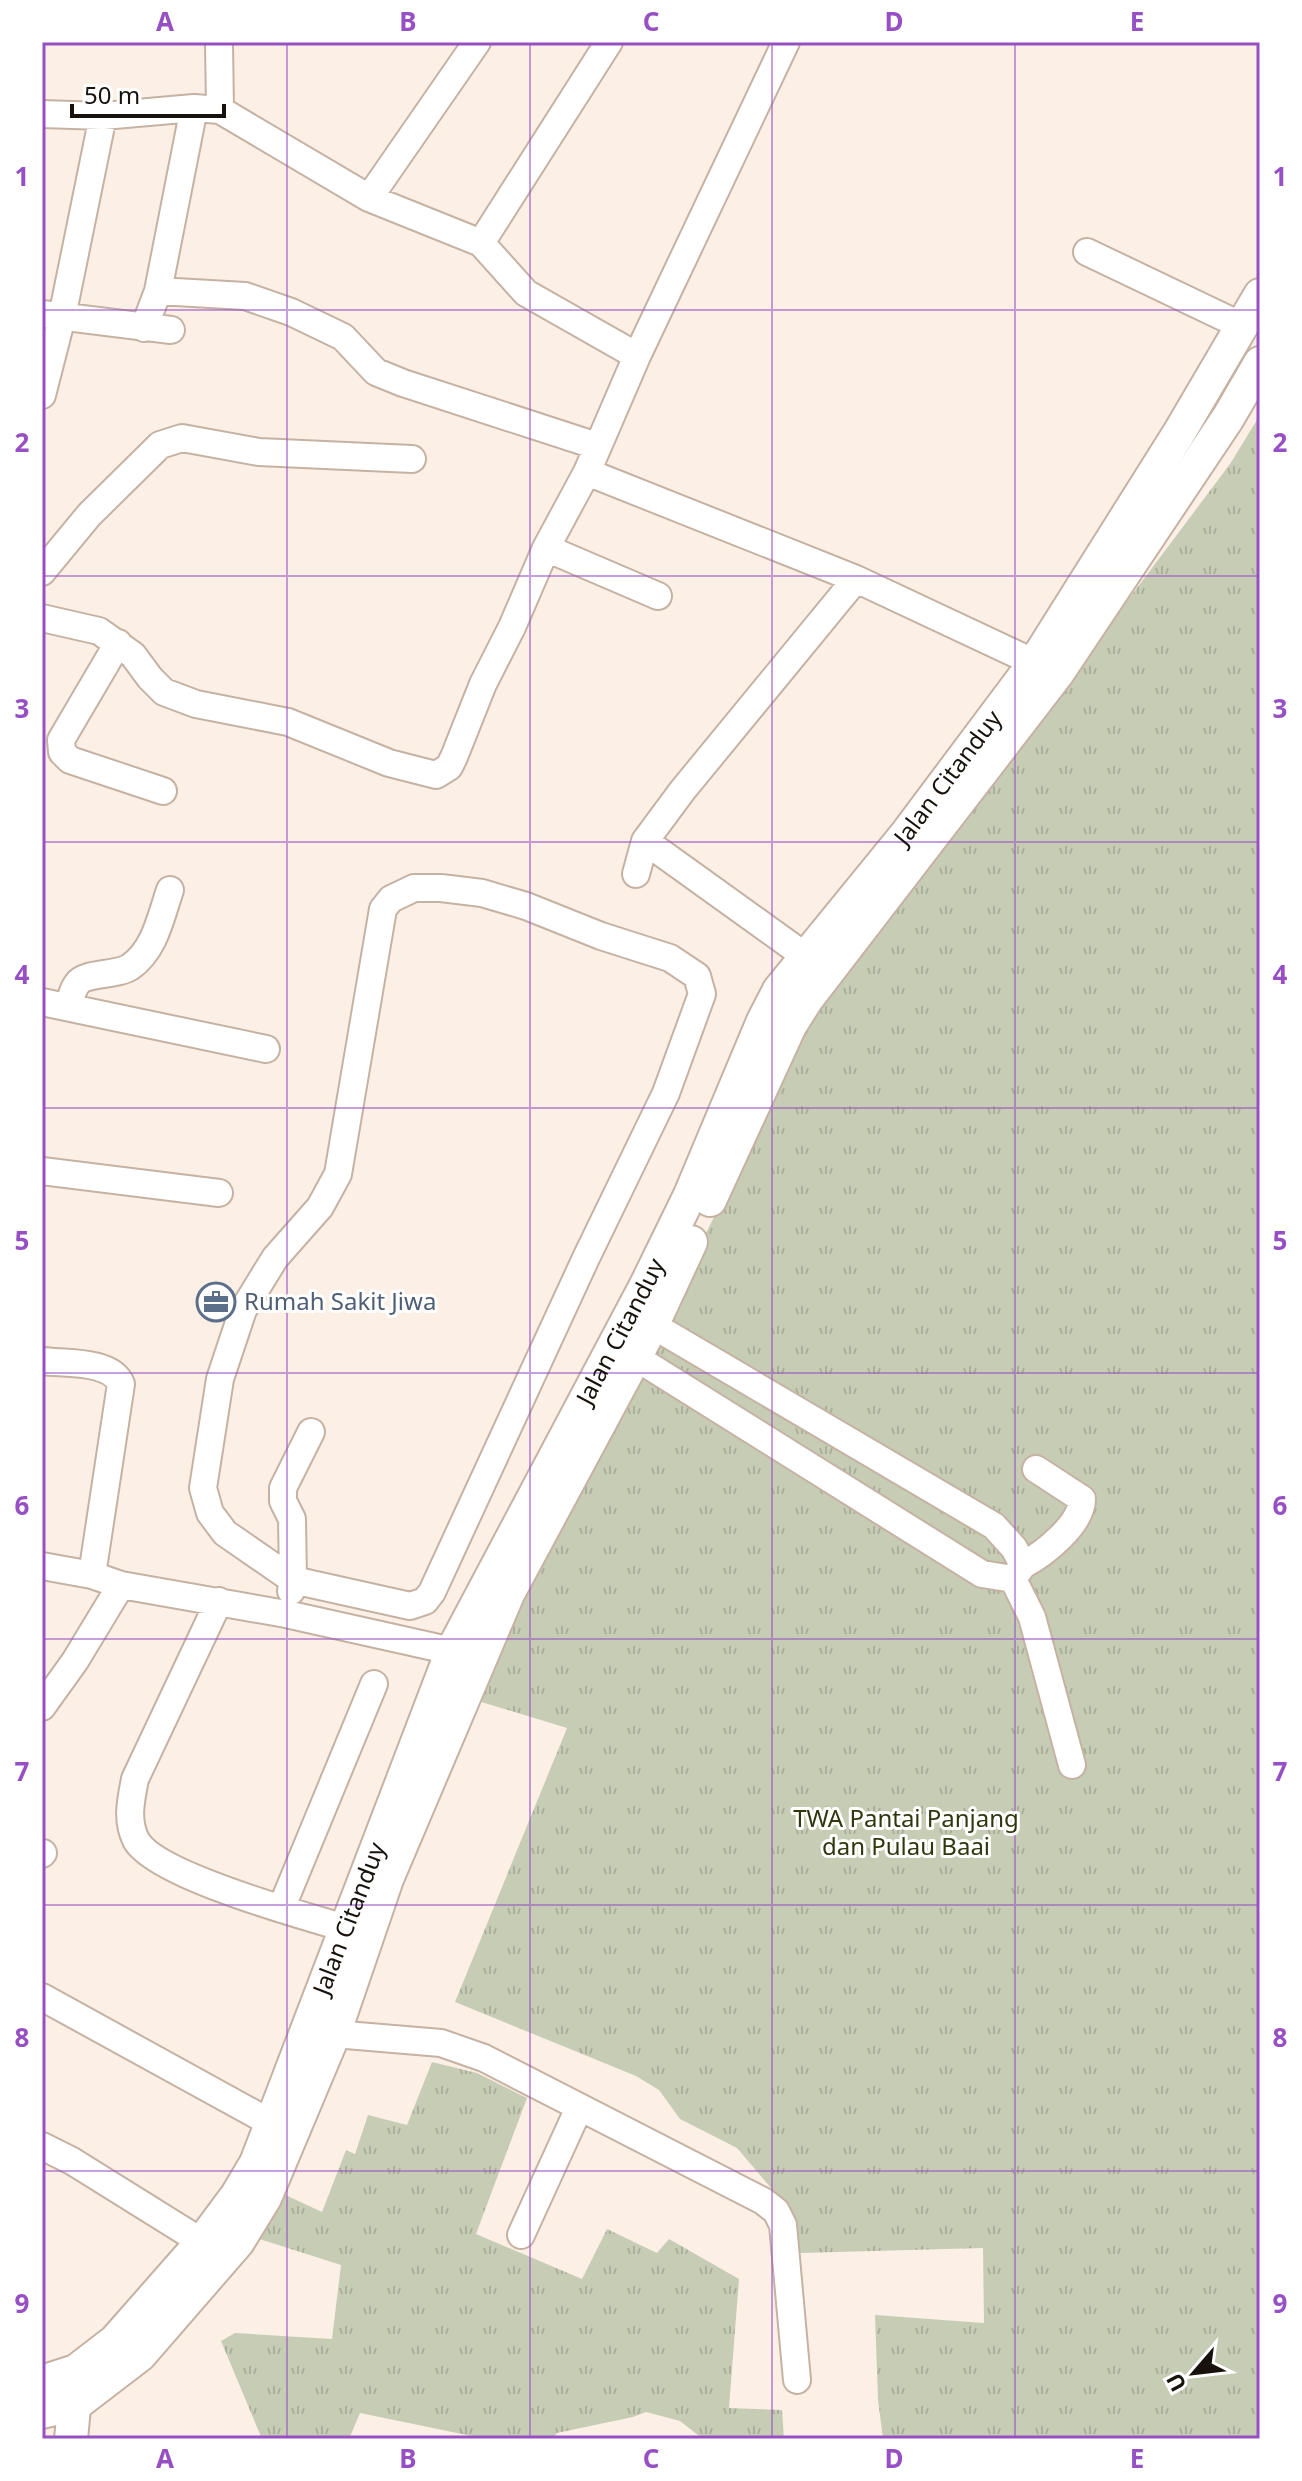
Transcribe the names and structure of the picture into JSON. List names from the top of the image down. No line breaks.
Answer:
{"streets":{"main road":["Jalan Citanduy"]},"parks":["TWA Pantai Panjang dan Pulau Baai"],"places":{"office":["Rumah Sakit Jiwa"]},"scale_bar":"50 m","north":"bottom left","grid":{"columns":["A","B","C","D","E"],"rows":["1","2","3","4","5","6","7","8","9"]}}
